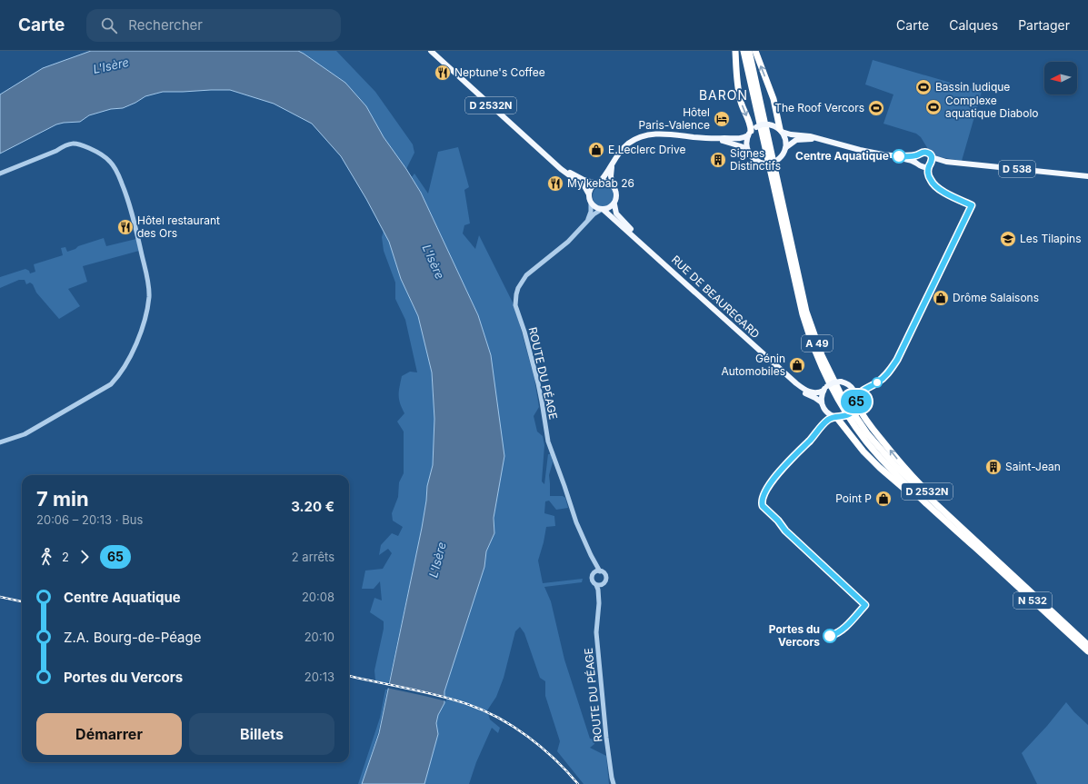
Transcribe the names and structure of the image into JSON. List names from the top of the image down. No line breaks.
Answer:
{"streets":{"highway":["D 2532N","A 49","N 532"],"main road":["D 538","RUE DE BEAUREGARD"],"street":["ROUTE DU PÉAGE"]},"crossings":[["D 2532N","RUE DE BEAUREGARD"],["D 2532N","A 49"],["D 2532N","ROUTE DU PÉAGE"],["D 2532N","N 532"],["RUE DE BEAUREGARD","ROUTE DU PÉAGE"],["A 49","N 532"]],"districts":["BARON"],"water":["L'Isère"],"places":{"restaurant":["Neptune's Coffee","My kebab 26","Hôtel restaurant des Ors"],"sports":["Bassin ludique","Complexe aquatique Diabolo","The Roof Vercors"],"hotel":["Hôtel Paris-Valence"],"shop":["E.Leclerc Drive","Drôme Salaisons","Génin Automobiles","Point P"],"other":["Centre Aquatique","Portes du Vercors"],"building":["Signes Distinctifs","Saint-Jean"],"school or university":["Les Tilapins"]},"lines":["bus line 65"],"north":"left","page":{"header":"Carte","search":"Rechercher","nav":["Carte","Calques","Partager"],"on_map":"65","heading":["7 min","20:06 – 20:13 · Bus","3.20 €"],"legs":["2","65","2 arrêts"],"list":[{"name":"Centre Aquatique","value":"20:08"},{"name":"Z.A. Bourg-de-Péage","value":"20:10"},{"name":"Portes du Vercors","value":"20:13"}],"buttons":["Démarrer","Billets"]}}
